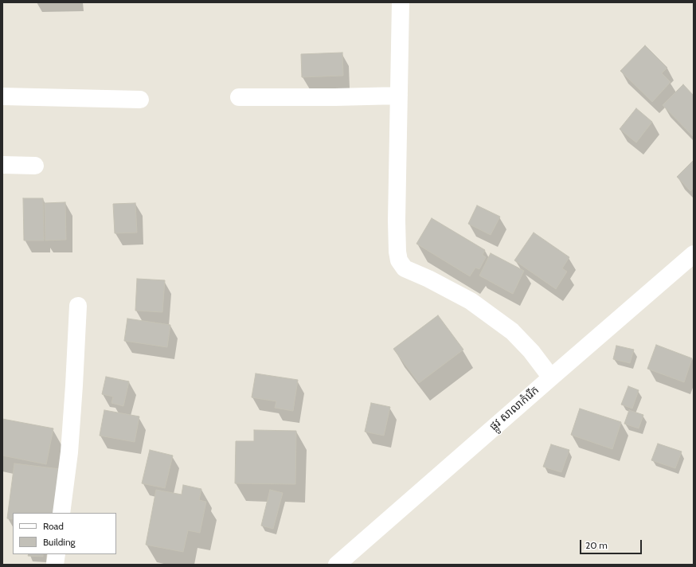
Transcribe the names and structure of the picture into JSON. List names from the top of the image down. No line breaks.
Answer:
{"streets":{"street":["ផ្លូវ សាលាកំរើក"]},"legend":["Road","Building"],"scale_bar":"20 m"}
